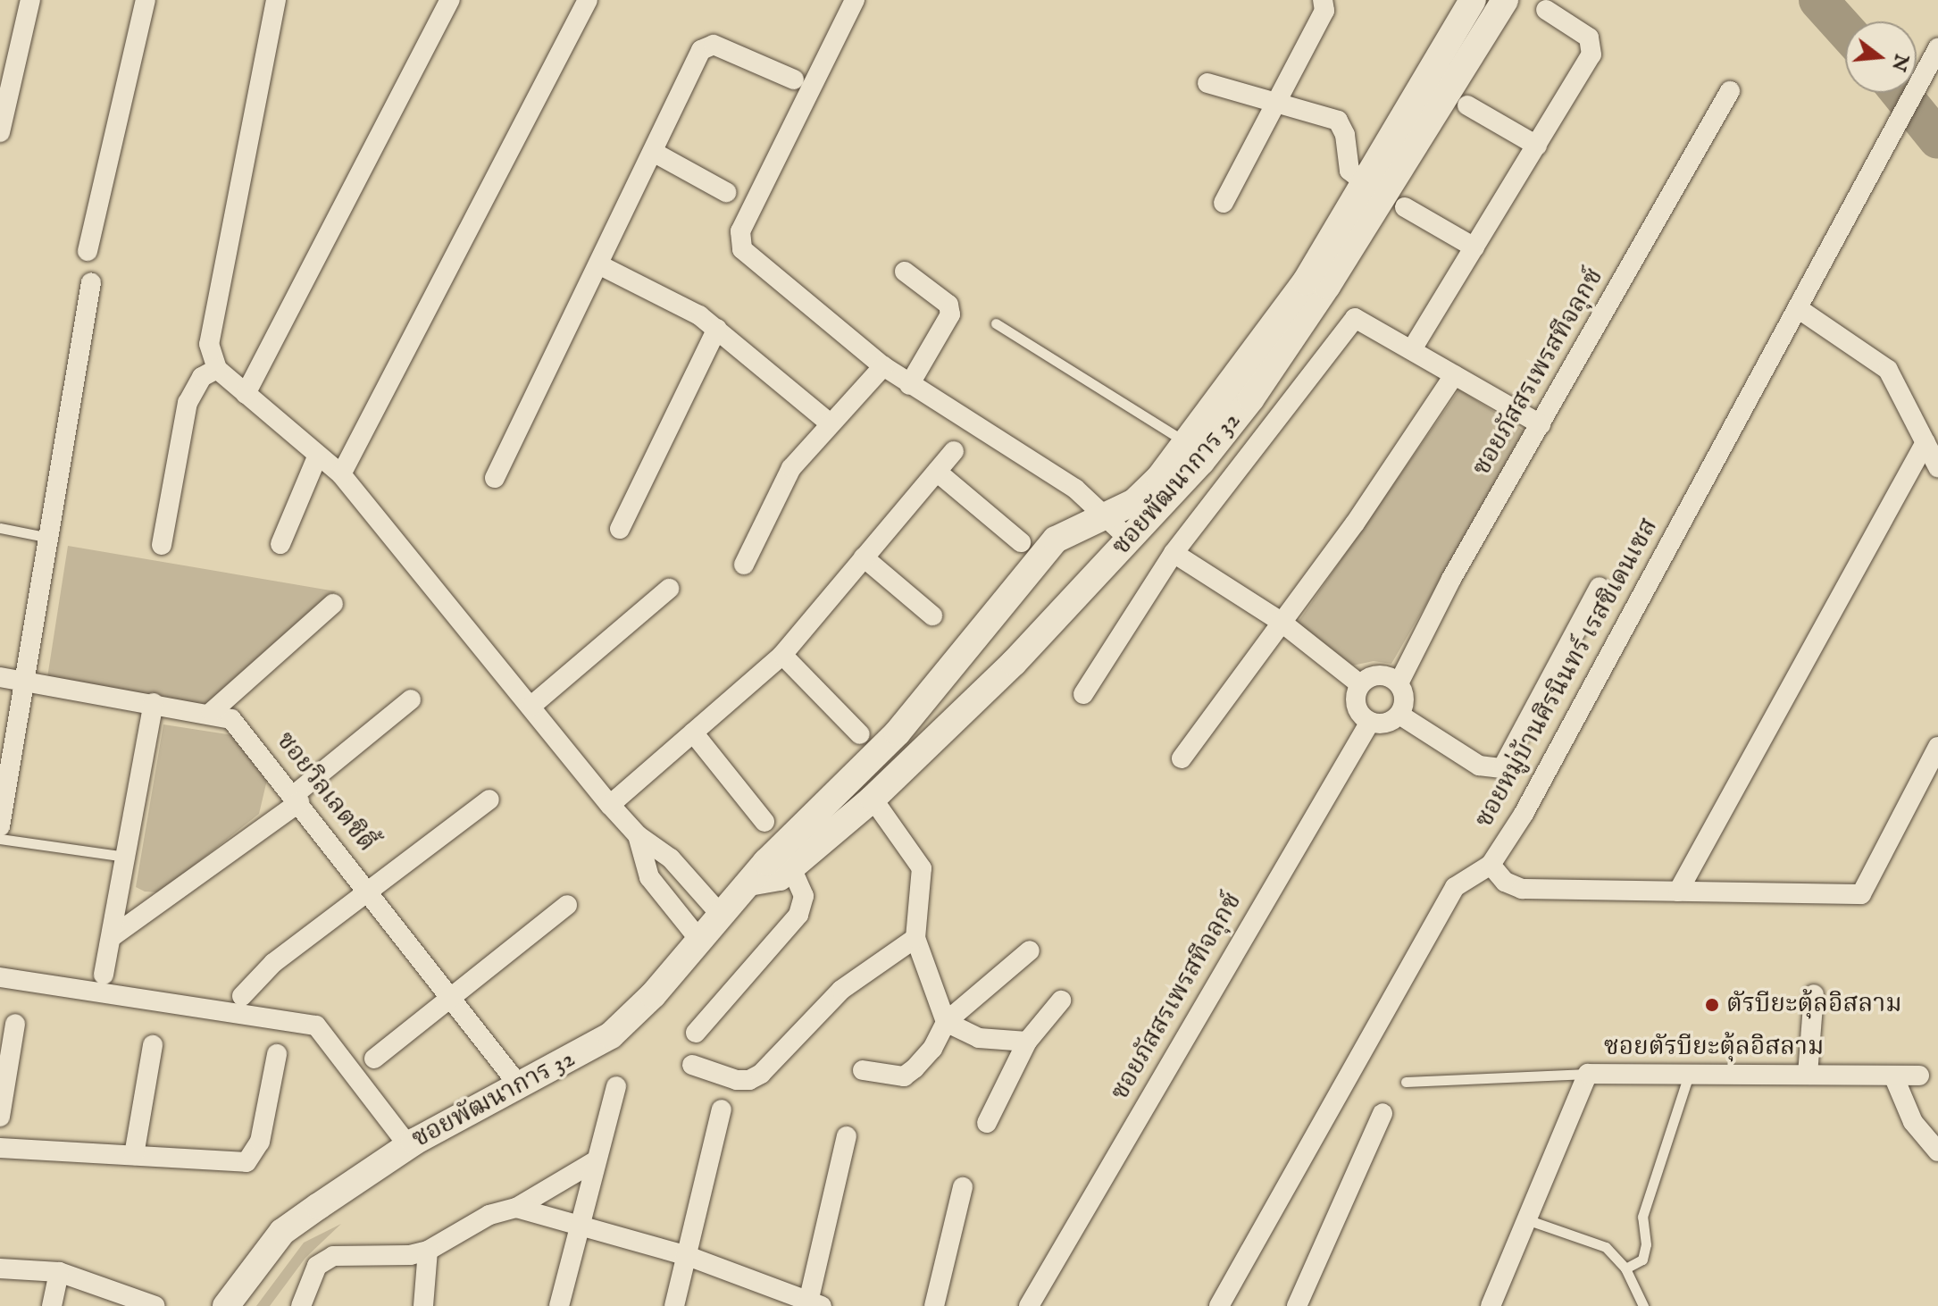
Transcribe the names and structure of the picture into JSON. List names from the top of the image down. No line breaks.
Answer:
{"streets":{"street":["ซอยภัสสรเพรสทีจลุกซ์","ซอยพัฒนาการ 32","ซอยหมู่บ้านศิรนินทร์ เรสซิเดนเซส","ซอยวิลเลตซิตี้","ซอยตัรบียะตุ้ลอิสลาม"]},"crossings":[["ซอยพัฒนาการ 32","ซอยวิลเลตซิตี้"]],"places":["ตัรบียะตุ้ลอิสลาม"],"north":"right"}
